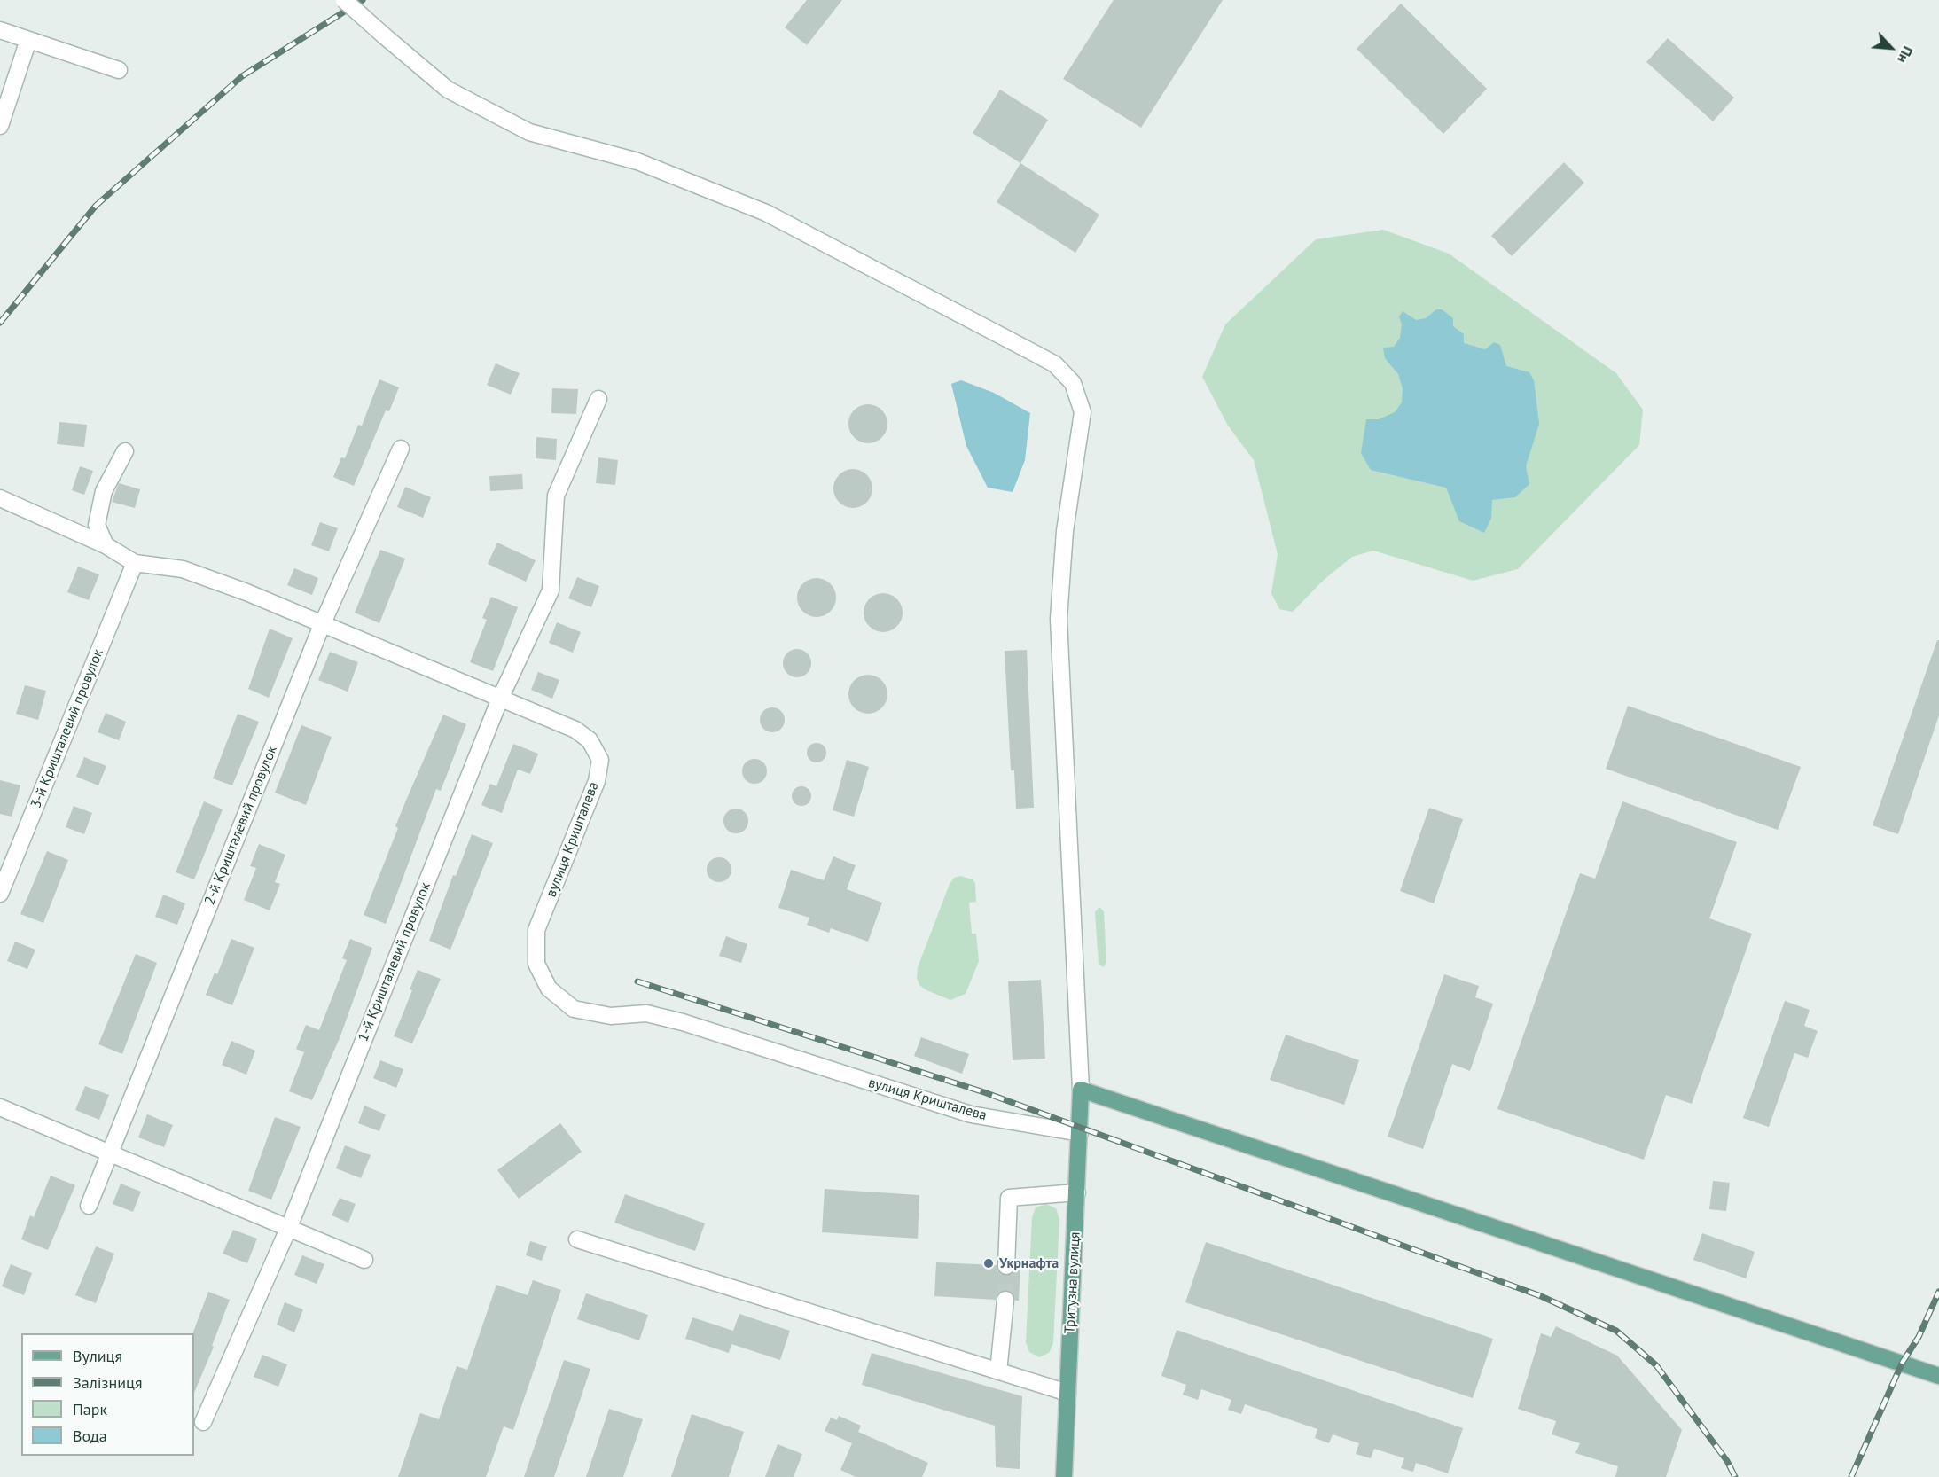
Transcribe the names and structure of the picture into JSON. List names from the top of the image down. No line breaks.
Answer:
{"streets":{"main road":["Тритузна вулиця"],"street":["3-й Кришталевий провулок","2-й Кришталевий провулок","вулиця Кришталева","1-й Кришталевий провулок"]},"crossings":[["3-й Кришталевий провулок","вулиця Кришталева"],["2-й Кришталевий провулок","вулиця Кришталева"],["вулиця Кришталева","1-й Кришталевий провулок"],["вулиця Кришталева","Тритузна вулиця"]],"places":["Укрнафта"],"legend":["Вулиця","Залізниця","Парк","Вода"],"north":"bottom right"}
